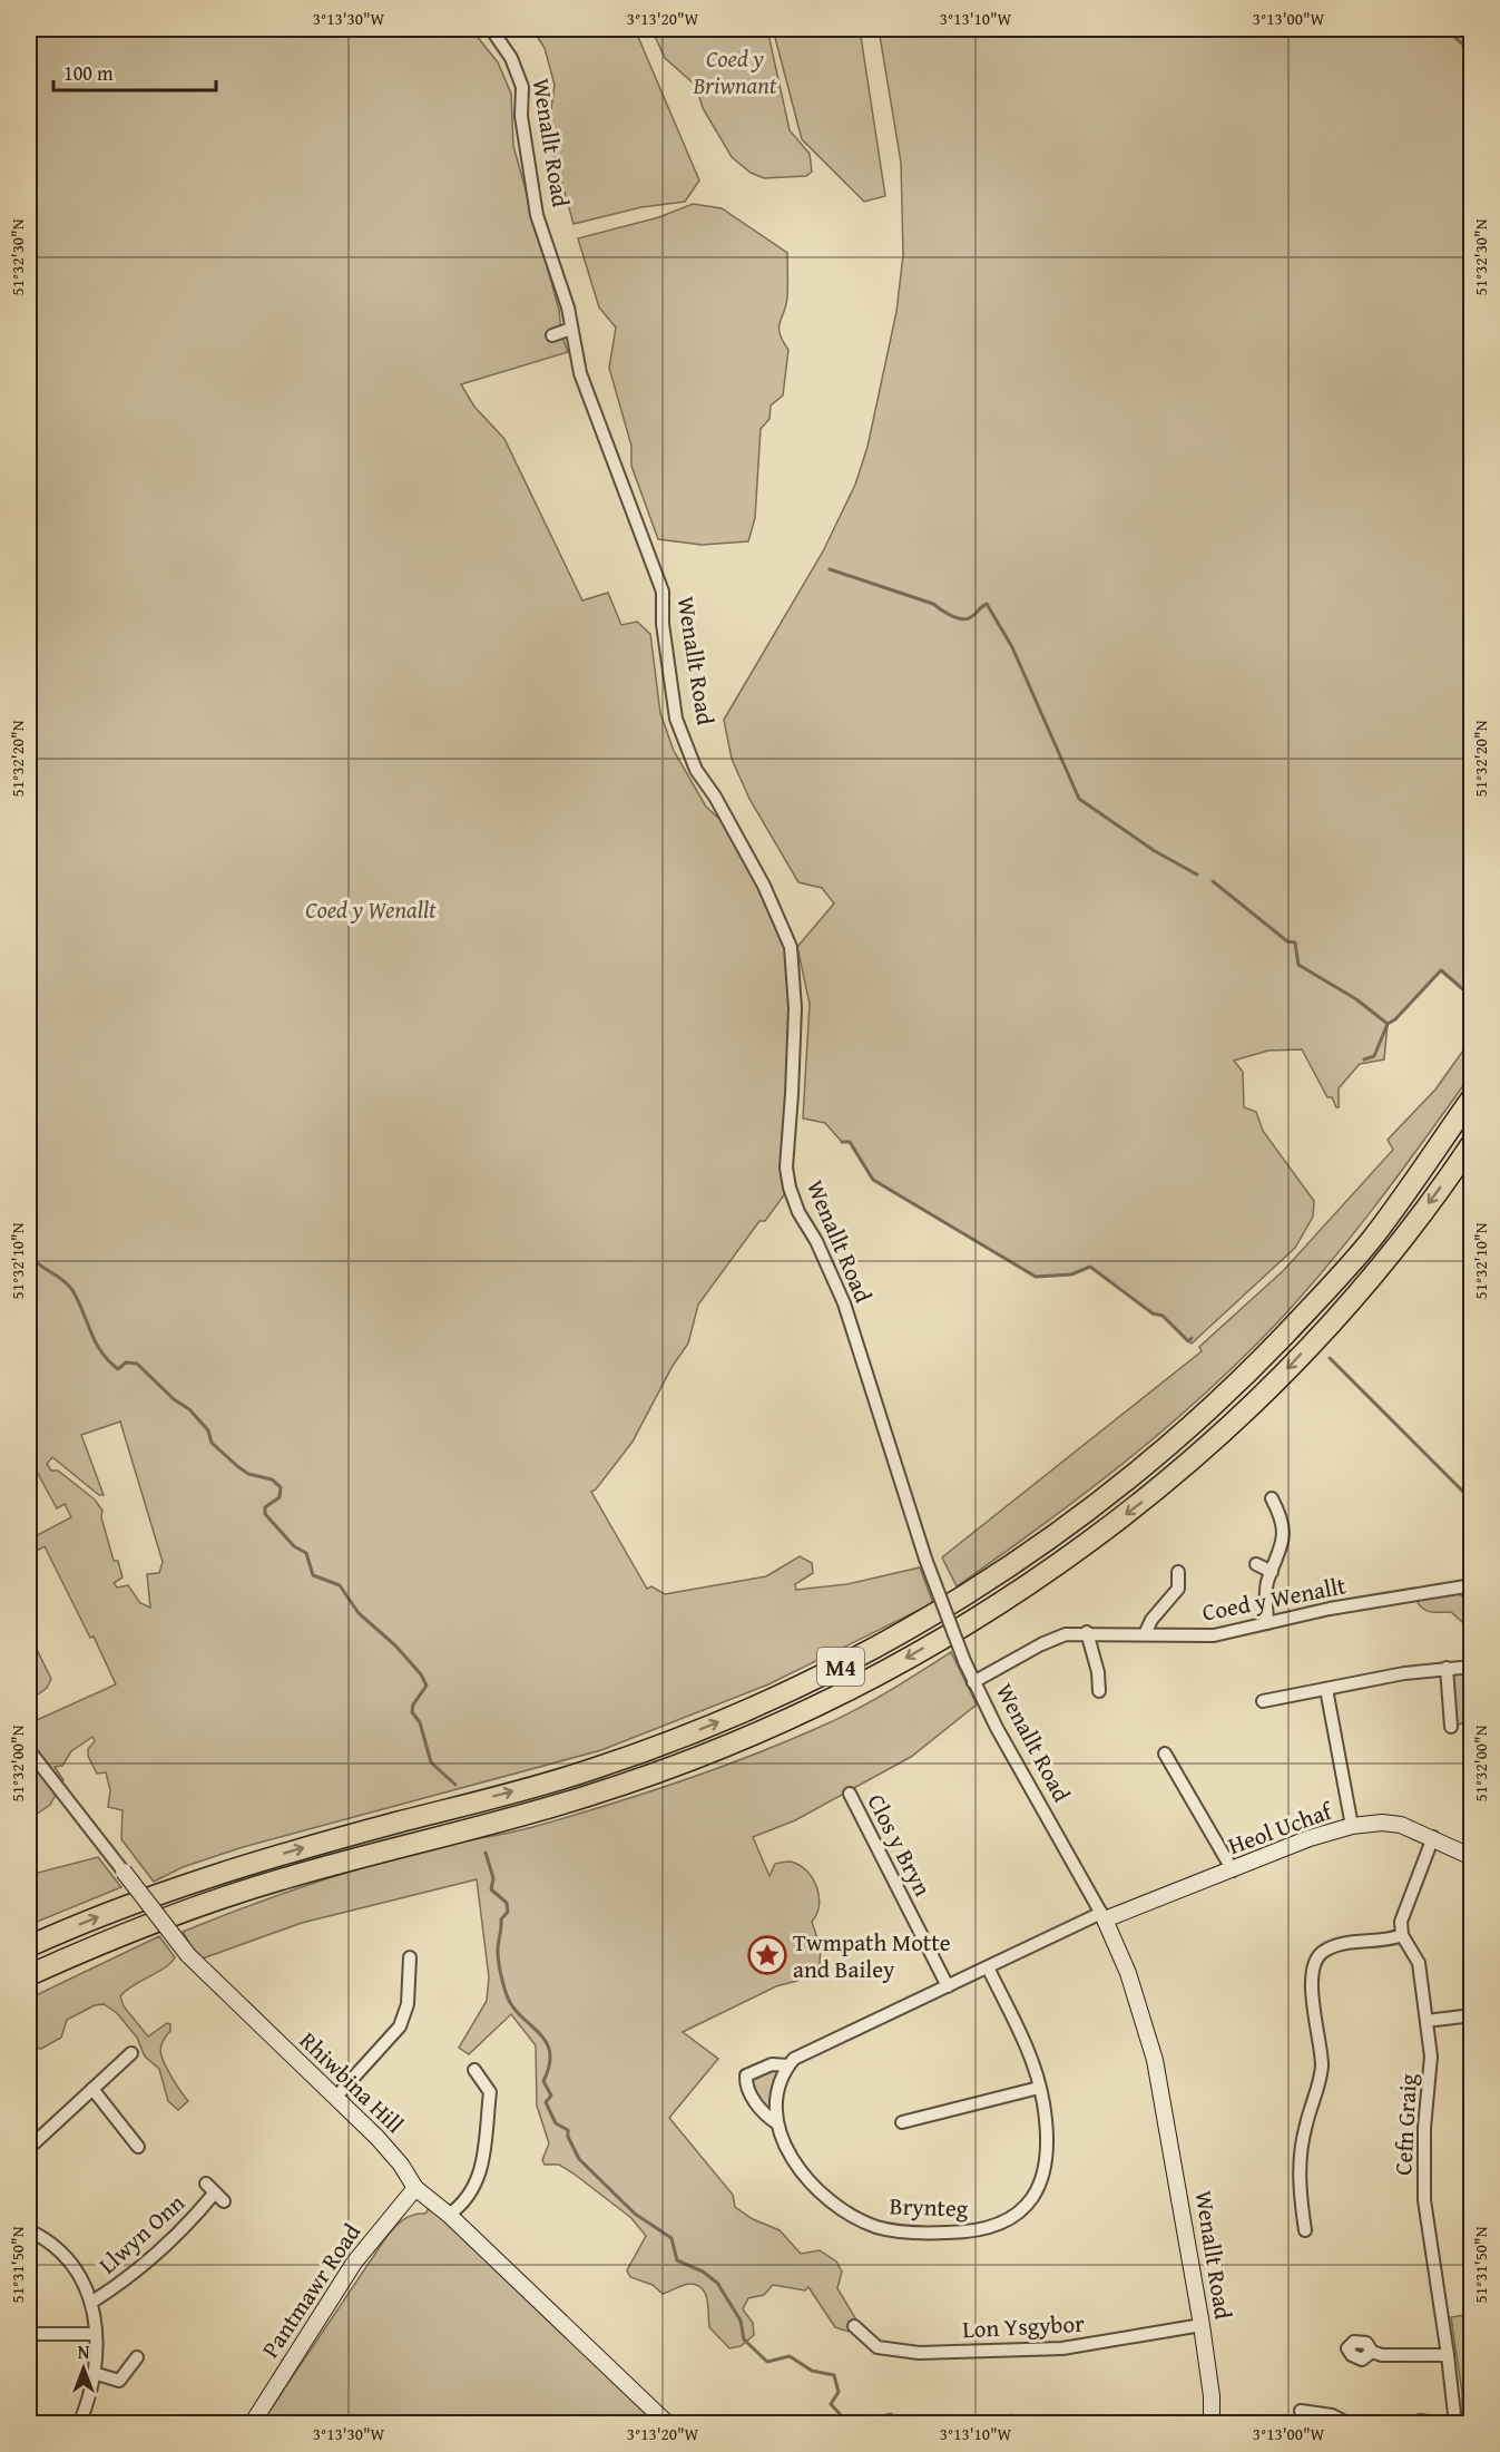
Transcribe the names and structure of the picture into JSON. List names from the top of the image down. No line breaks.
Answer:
{"streets":{"highway":["M4"],"street":["Wenallt Road","Coed y Wenallt","Heol Uchaf","Clos y Bryn","Rhiwbina Hill","Cefn Graig","Brynteg","Llwyn Onn","Pantmawr Road","Lon Ysgybor"]},"crossings":[["Wenallt Road","Coed y Wenallt"],["Wenallt Road","Heol Uchaf"],["Wenallt Road","Brynteg"],["Wenallt Road","Lon Ysgybor"],["Heol Uchaf","Brynteg"],["Clos y Bryn","Brynteg"],["Rhiwbina Hill","Pantmawr Road"]],"parks":["Coed y Briwnant","Coed y Wenallt"],"places":{"place":["Twmpath Motte and Bailey"]},"scale_bar":"100 m","north":"top","coordinates":["3°13'30\"W","3°13'20\"W","3°13'10\"W","3°13'00\"W","51°32'30\"N","51°32'20\"N","51°32'10\"N","51°32'00\"N","51°31'50\"N"]}
